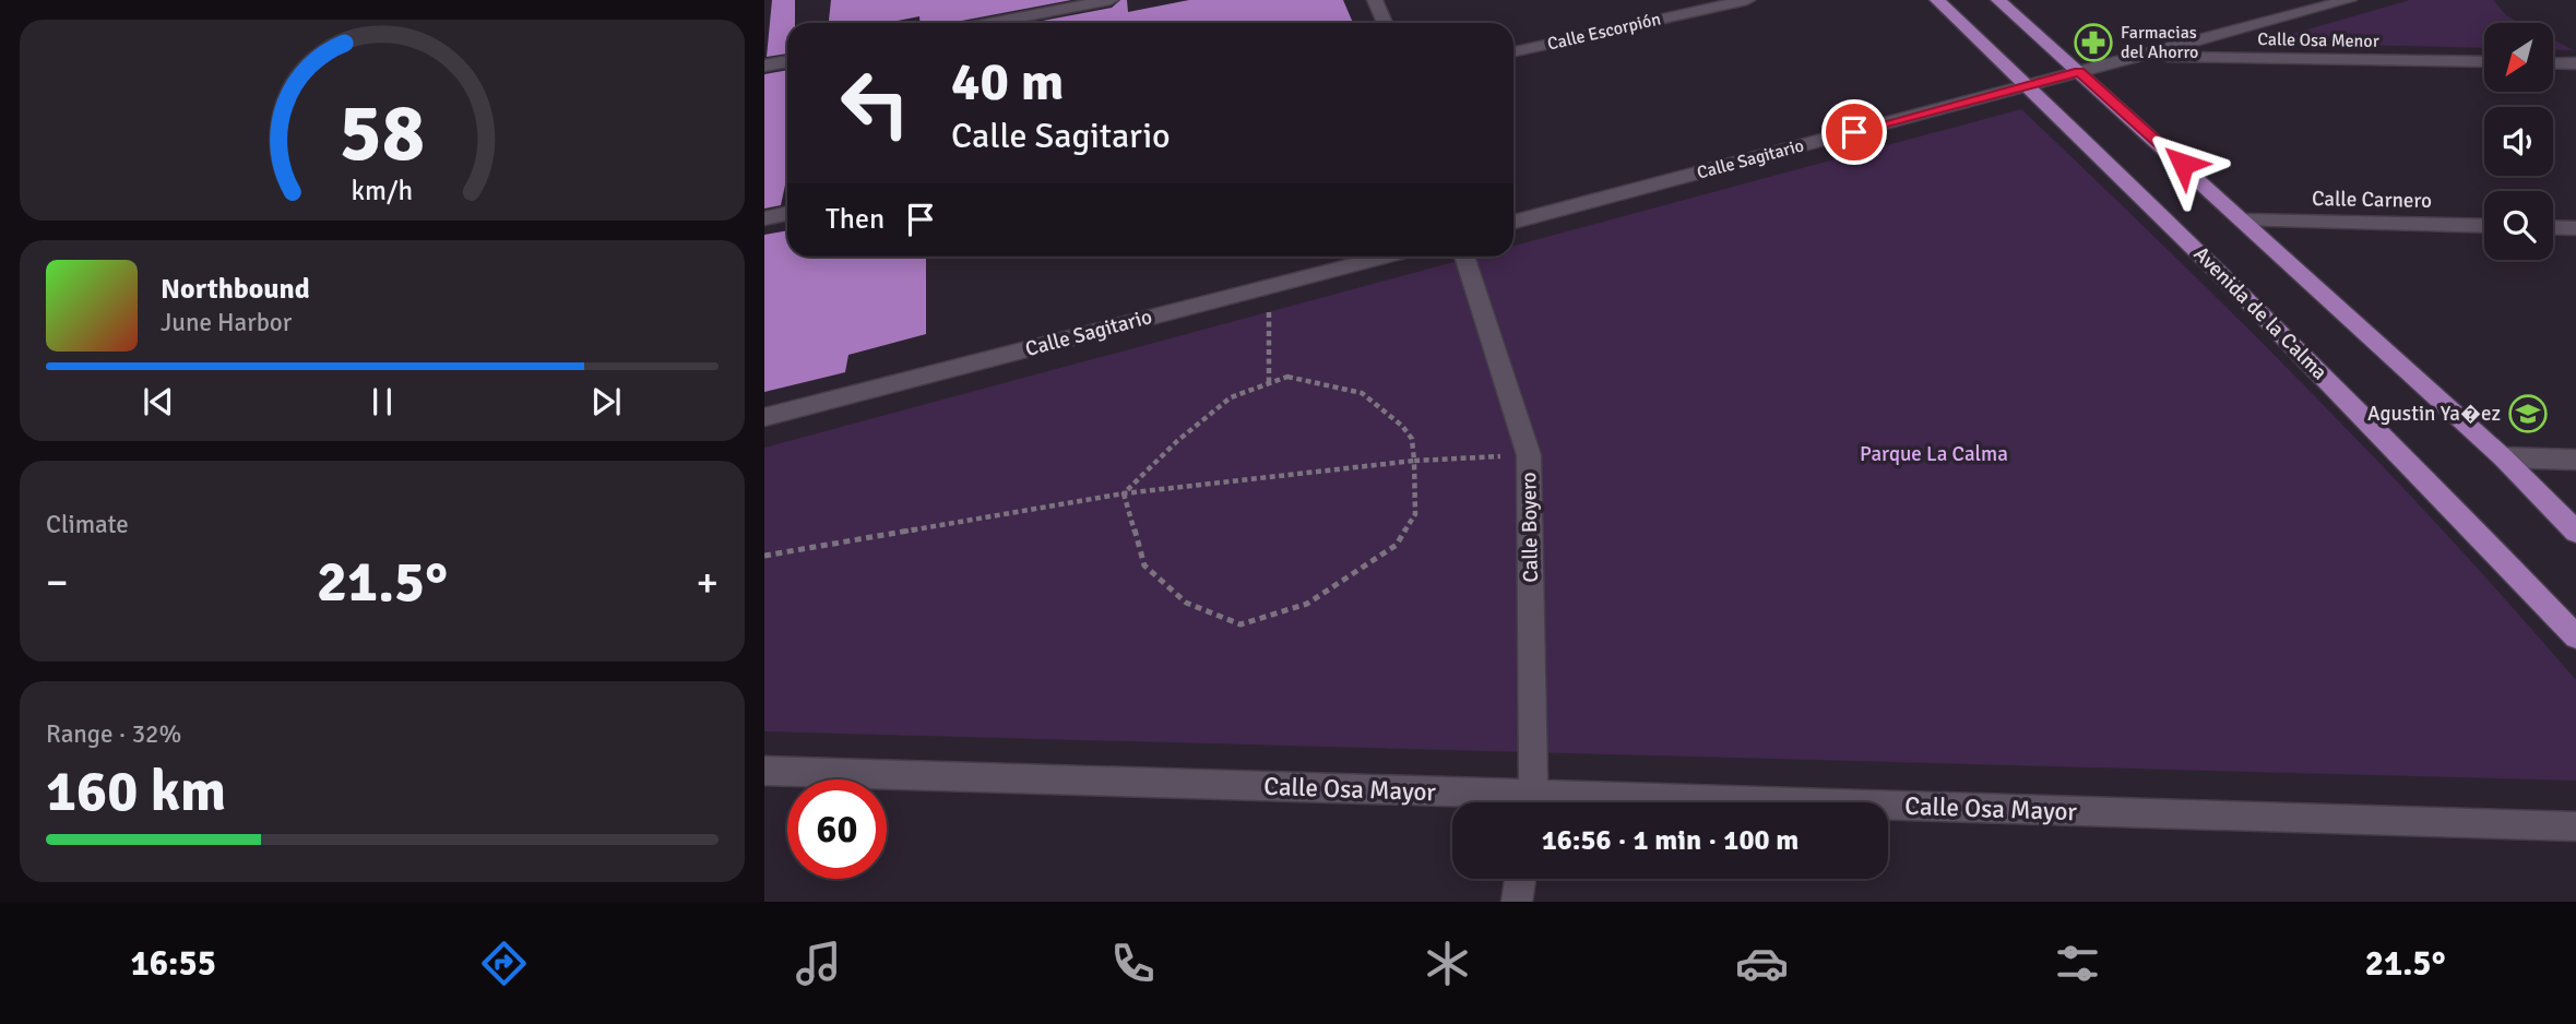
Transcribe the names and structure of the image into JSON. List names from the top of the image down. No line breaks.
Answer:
{"streets":{"main road":["Avenida de la Calma"],"street":["Calle Escorpión","Calle Osa Menor","Calle Sagitario","Calle Carnero","Calle Boyero","Calle Osa Mayor"]},"crossings":[["Calle Osa Menor","Calle Sagitario"],["Calle Sagitario","Avenida de la Calma"]],"parks":["Parque La Calma"],"places":{"pharmacy":["Farmacias del Ahorro"],"school or university":["Agustin Ya�ez"]},"north":"bottom left","page":{"turn":["40 m","Calle Sagitario"],"then":"Then","song":["Northbound","June Harbor"],"tile":["Climate",["Range · 32%","160 km"]],"heat":["−","21.5°","+"],"limit":"60","trip":"16:56 · 1 min · 100 m","tabs":["16:55","21.5°"],"gauge":["58","km/h"]}}
